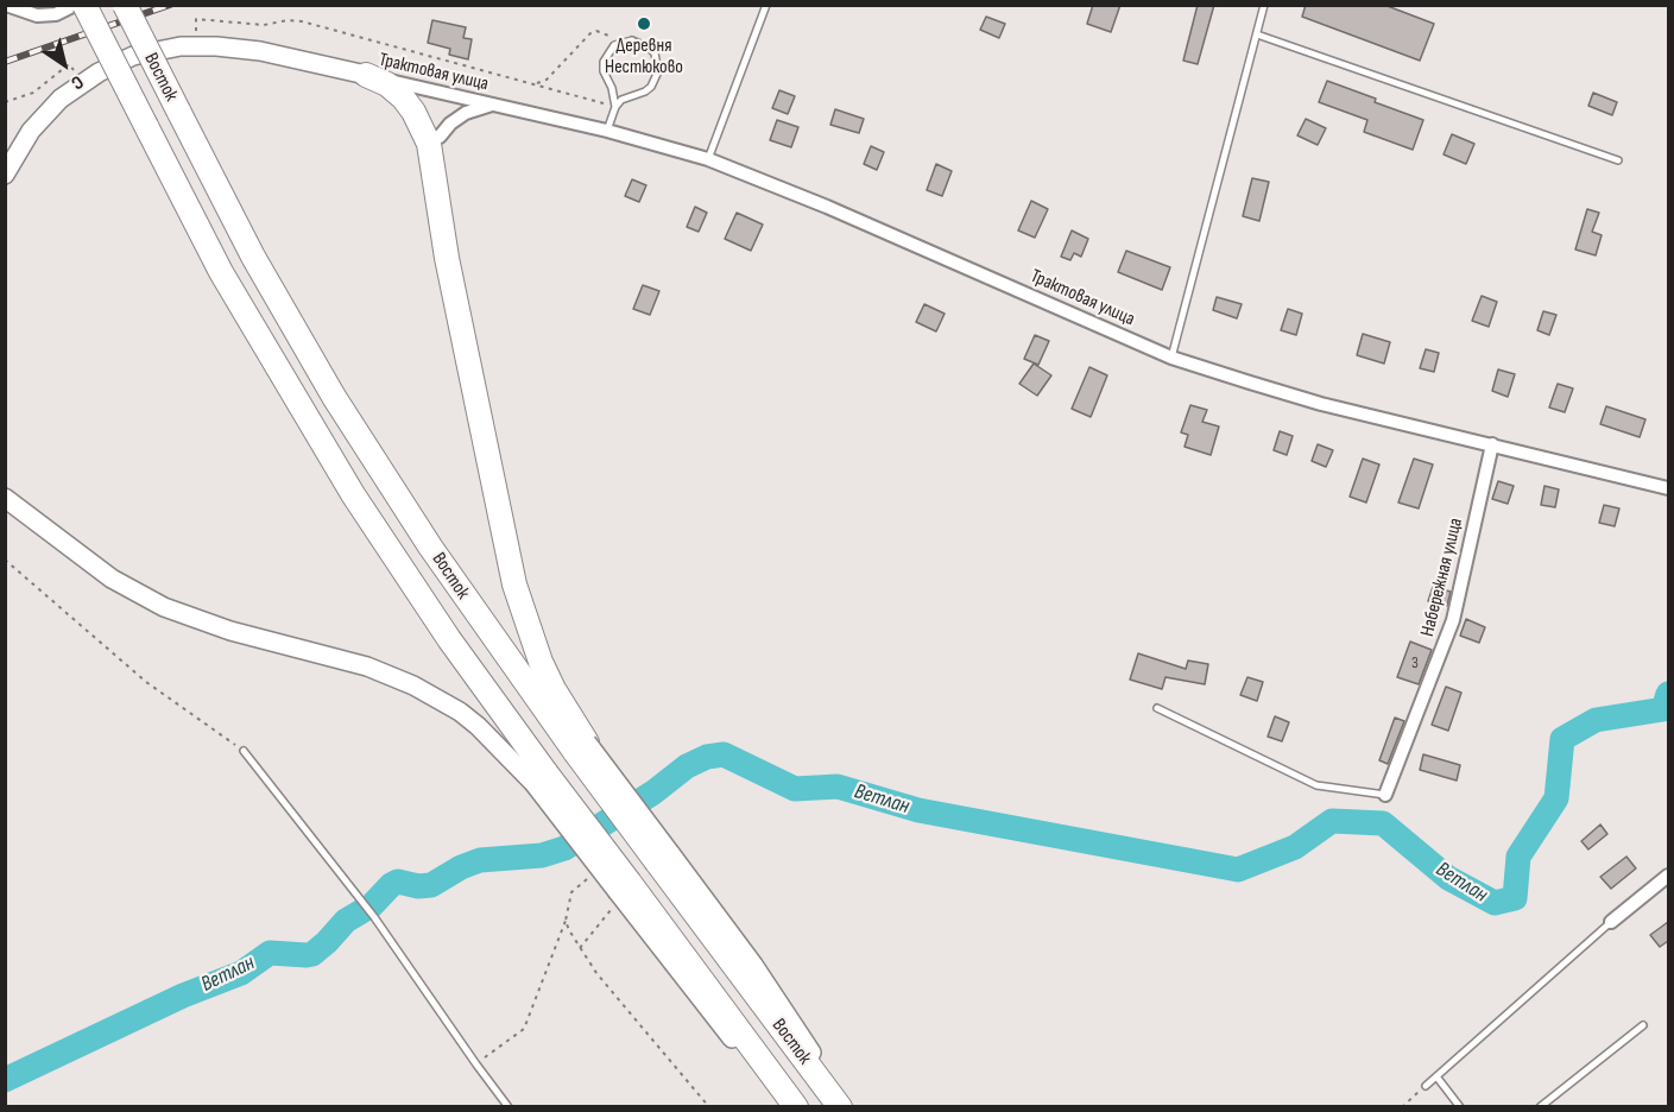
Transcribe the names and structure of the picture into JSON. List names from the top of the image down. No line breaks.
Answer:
{"streets":{"highway":["Восток"],"street":["Трактовая улица","Набережная улица"]},"crossings":[["Трактовая улица","Набережная улица"]],"water":["Ветлан"],"places":["Деревня Нестюково"],"house_numbers":["3"],"north":"bottom right"}
